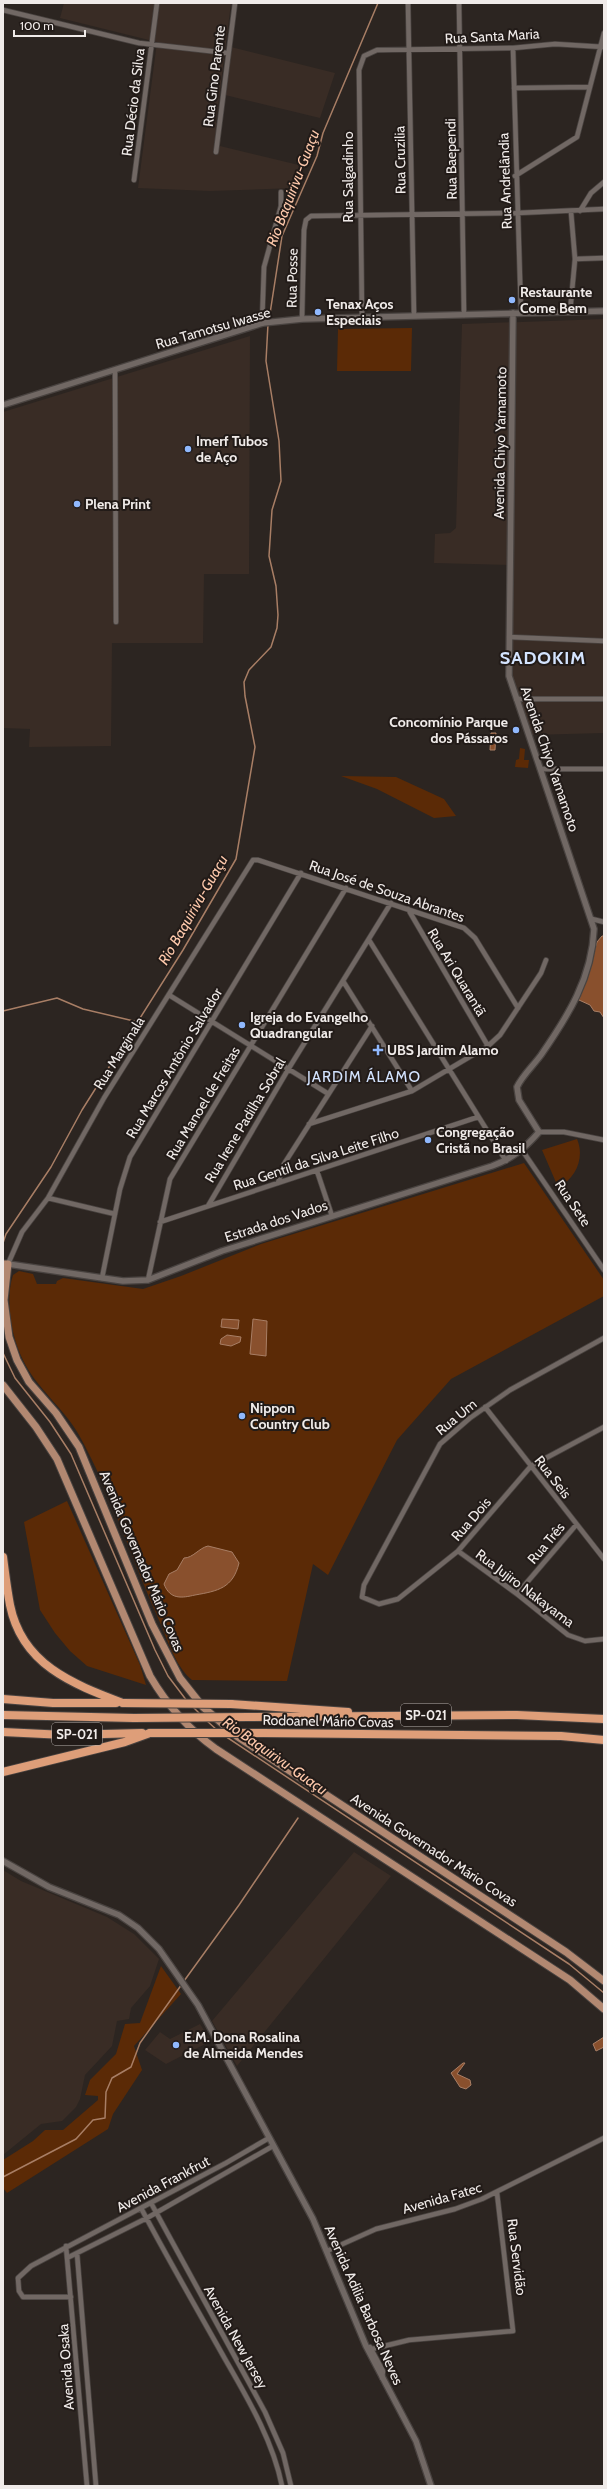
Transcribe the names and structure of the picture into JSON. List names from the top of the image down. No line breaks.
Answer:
{"streets":{"highway":["SP-021","Rodoanel Mário Covas"],"main road":["Avenida Governador Mário Covas"],"street":["Rua Santa Maria","Rua Gino Parente","Rua Décio da Silva","Rua Baependi","Rua Cruzilia","Rua Salgadinho","Rua Andrelândia","Rua Posse","Rua Tamotsu Iwasse","Avenida Chiyo Yamamoto","Rua José de Souza Abrantes","Rua Ari Quarantã","Rua Marginala","Rua Marcos Antônio Salvador","Rua Manoel de Freitas","Rua Irene Padilha Sobral","Rua Gentil da Silva Leite Filho","Rua Sete","Estrada dos Vados","Rua Um","Rua Seis","Rua Dois","Rua Três","Rua Jujiro Nakayama","Avenida Frankfrut","Avenida Fatec","Rua Servidão","Avenida Adilia Barbosa Neves","Avenida New Jersey","Avenida Osaka"]},"crossings":[["Rua Santa Maria","Rua Baependi"],["Rua Santa Maria","Rua Cruzilia"],["Rua Santa Maria","Rua Salgadinho"],["Rua Santa Maria","Rua Andrelândia"],["Rua Baependi","Rua Tamotsu Iwasse"],["Rua Cruzilia","Rua Tamotsu Iwasse"],["Rua Salgadinho","Rua Posse"],["Rua Salgadinho","Rua Tamotsu Iwasse"],["Rua Andrelândia","Rua Tamotsu Iwasse"],["Rua Posse","Rua Tamotsu Iwasse"],["Rua Tamotsu Iwasse","Avenida Chiyo Yamamoto"],["Avenida Chiyo Yamamoto","Estrada dos Vados"],["Rua José de Souza Abrantes","Rua Ari Quarantã"],["Rua José de Souza Abrantes","Rua Marginala"],["Rua José de Souza Abrantes","Rua Marcos Antônio Salvador"],["Rua José de Souza Abrantes","Rua Manoel de Freitas"],["Rua José de Souza Abrantes","Rua Irene Padilha Sobral"],["Rua Marginala","Estrada dos Vados"],["Rua Marginala","Avenida Governador Mário Covas"],["Rua Marcos Antônio Salvador","Estrada dos Vados"],["Rua Manoel de Freitas","Rua Gentil da Silva Leite Filho"],["Rua Manoel de Freitas","Estrada dos Vados"],["Rua Irene Padilha Sobral","Rua Gentil da Silva Leite Filho"],["Rua Sete","Estrada dos Vados"],["Estrada dos Vados","Avenida Governador Mário Covas"],["Rua Um","Rua Seis"],["Rua Um","Rua Dois"],["Rua Seis","Rua Dois"],["Rua Seis","Rua Três"],["Rua Dois","Rua Jujiro Nakayama"],["Rua Três","Rua Jujiro Nakayama"],["Avenida Frankfrut","Avenida Adilia Barbosa Neves"],["Avenida Frankfrut","Avenida New Jersey"],["Avenida Frankfrut","Avenida Osaka"],["Avenida Fatec","Rua Servidão"],["Avenida Fatec","Avenida Adilia Barbosa Neves"],["Rua Servidão","Avenida Adilia Barbosa Neves"]],"districts":["SADOKIM","JARDIM ÁLAMO"],"water":["Rio Baquirivu-Guaçu"],"places":{"other":["Restaurante Come Bem","Tenax Aços Especiais","Imerf Tubos de Aço","Plena Print","Concomínio Parque dos Pássaros","Igreja do Evangelho Quadrangular","Congregação Cristã no Brasil","Nippon Country Club","E.M. Dona Rosalina de Almeida Mendes"],"health":["UBS Jardim Alamo"]},"scale_bar":"100 m"}
